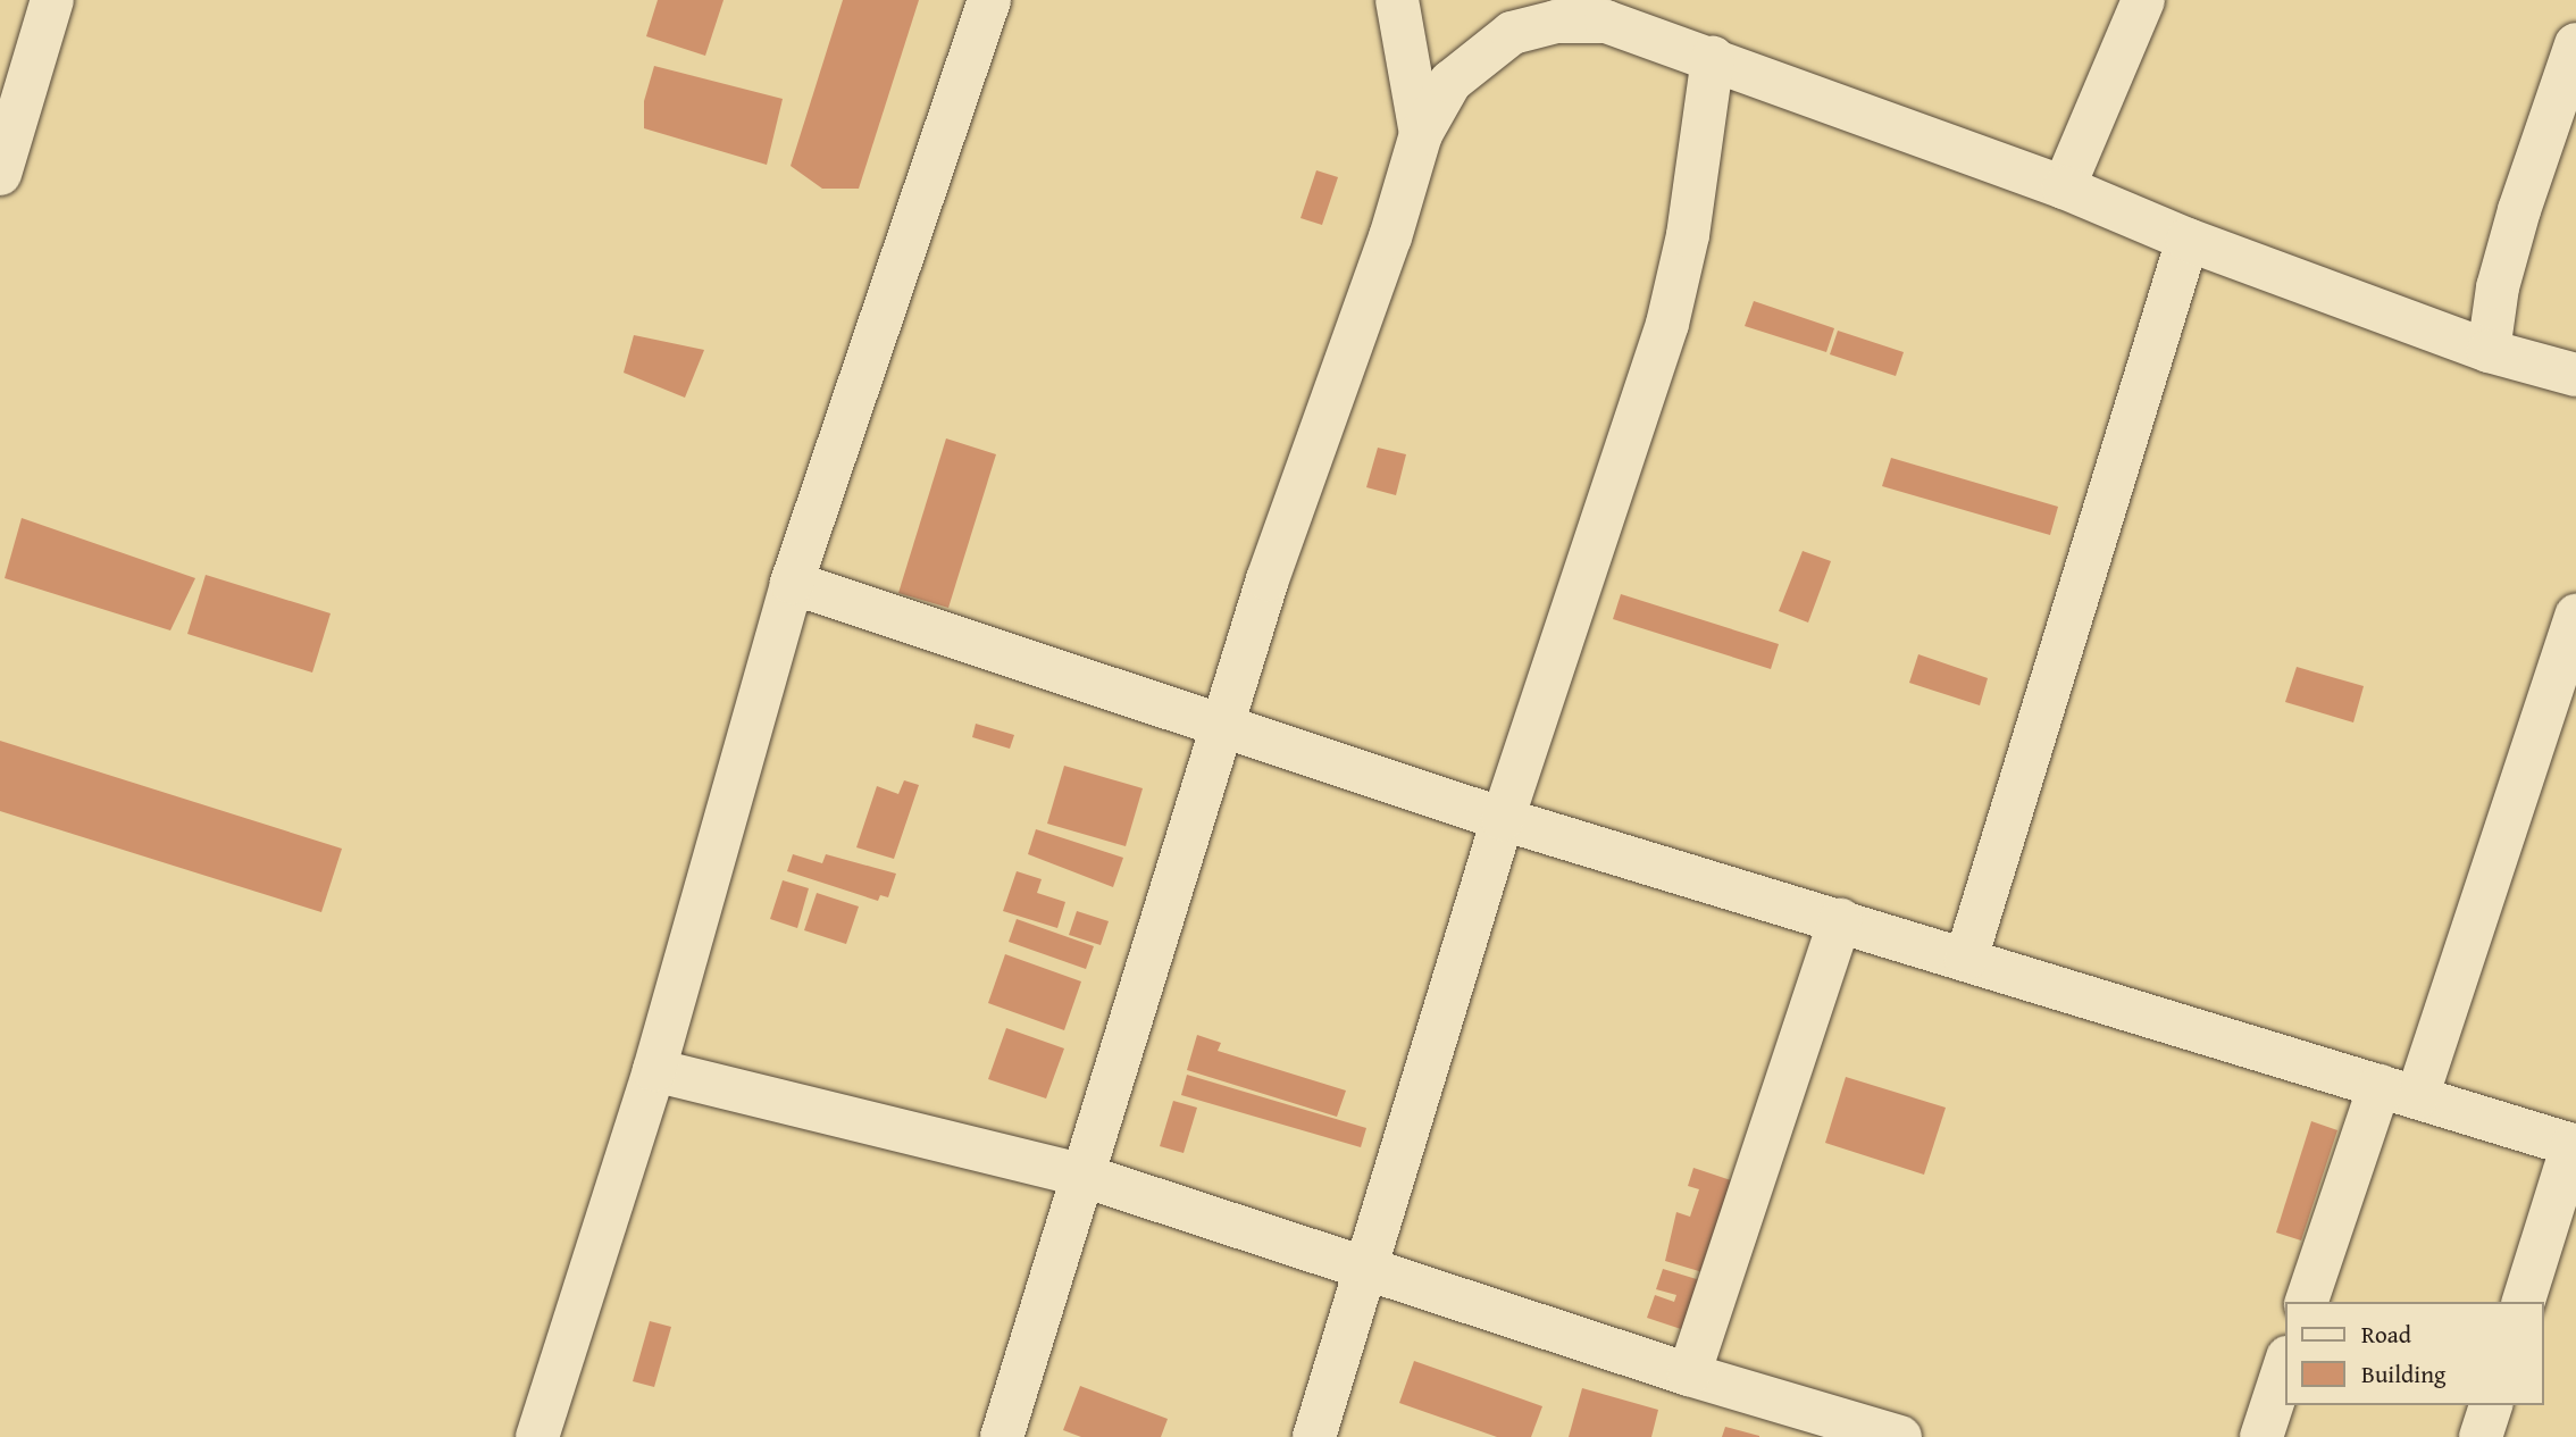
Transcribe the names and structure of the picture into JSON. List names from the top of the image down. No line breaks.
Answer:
{"legend":["Road","Building"]}
